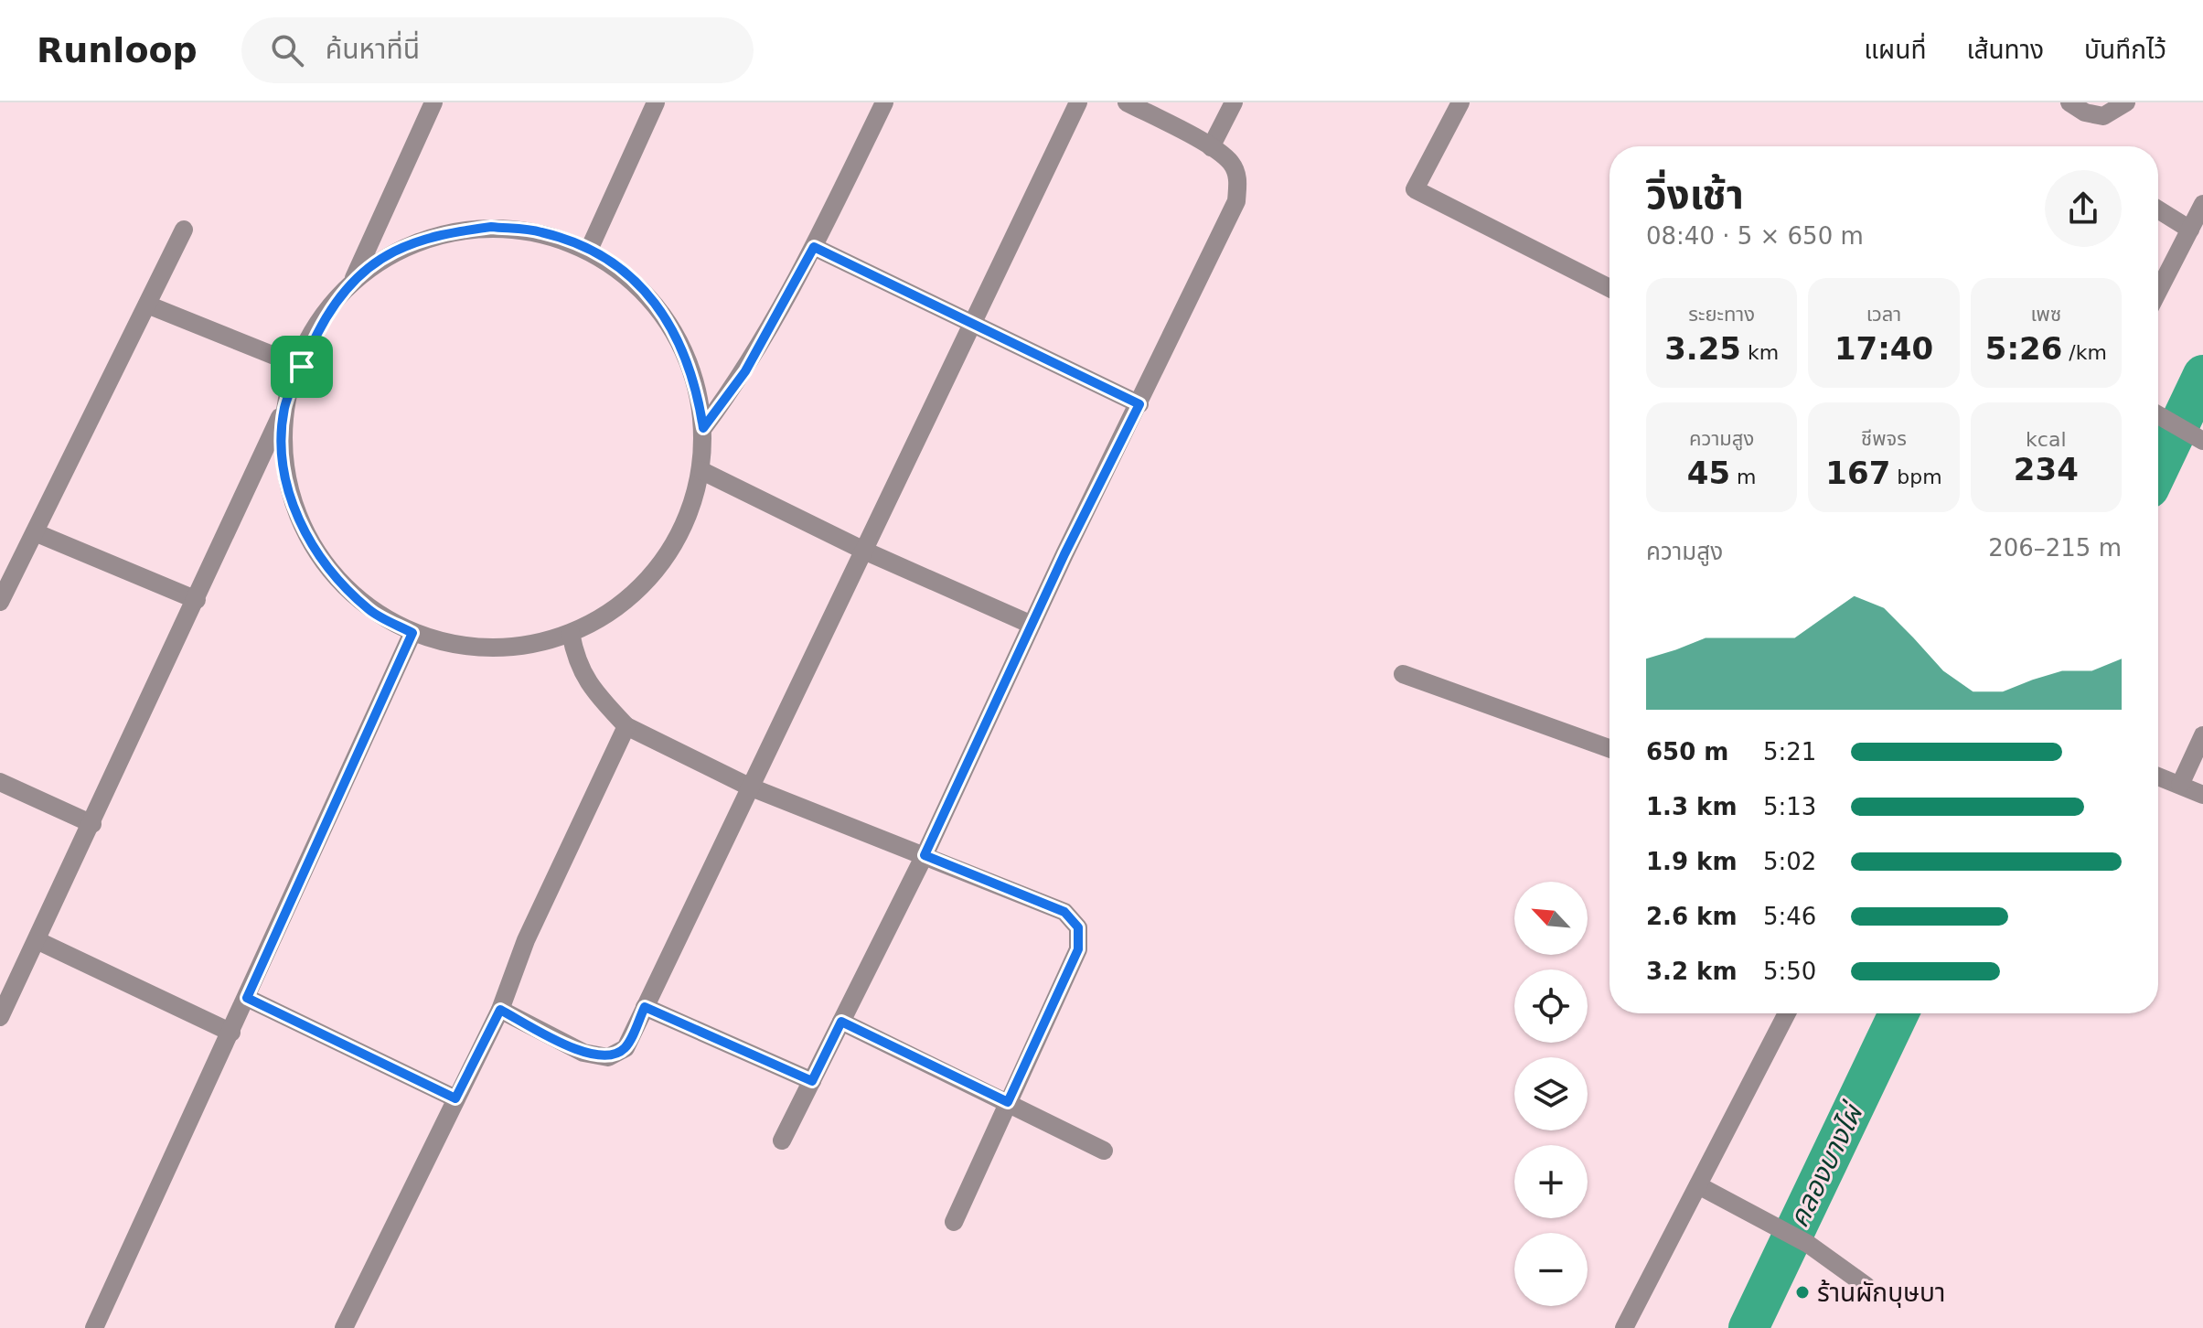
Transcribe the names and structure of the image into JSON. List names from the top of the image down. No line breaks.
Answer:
{"water":["คลองบางไผ่"],"places":["ร้านผักบุษบา"],"north":"top left","page":{"header":"Runloop","search":"ค้นหาที่นี่","nav":["แผนที่","เส้นทาง","บันทึกไว้"],"heading":["วิ่งเช้า","08:40 · 5 × 650 m"],"stats":[["ระยะทาง","3.25 km"],["เวลา","17:40"],["เพซ","5:26 /km"],["ความสูง","45 m"],["ชีพจร","167 bpm"],["kcal","234"]],"chart":["ความสูง","206–215 m"],"list":[{"name":"650 m","note":"5:21"},{"name":"1.3 km","note":"5:13"},{"name":"1.9 km","note":"5:02"},{"name":"2.6 km","note":"5:46"},{"name":"3.2 km","note":"5:50"}],"map_buttons":["+","−"]}}
